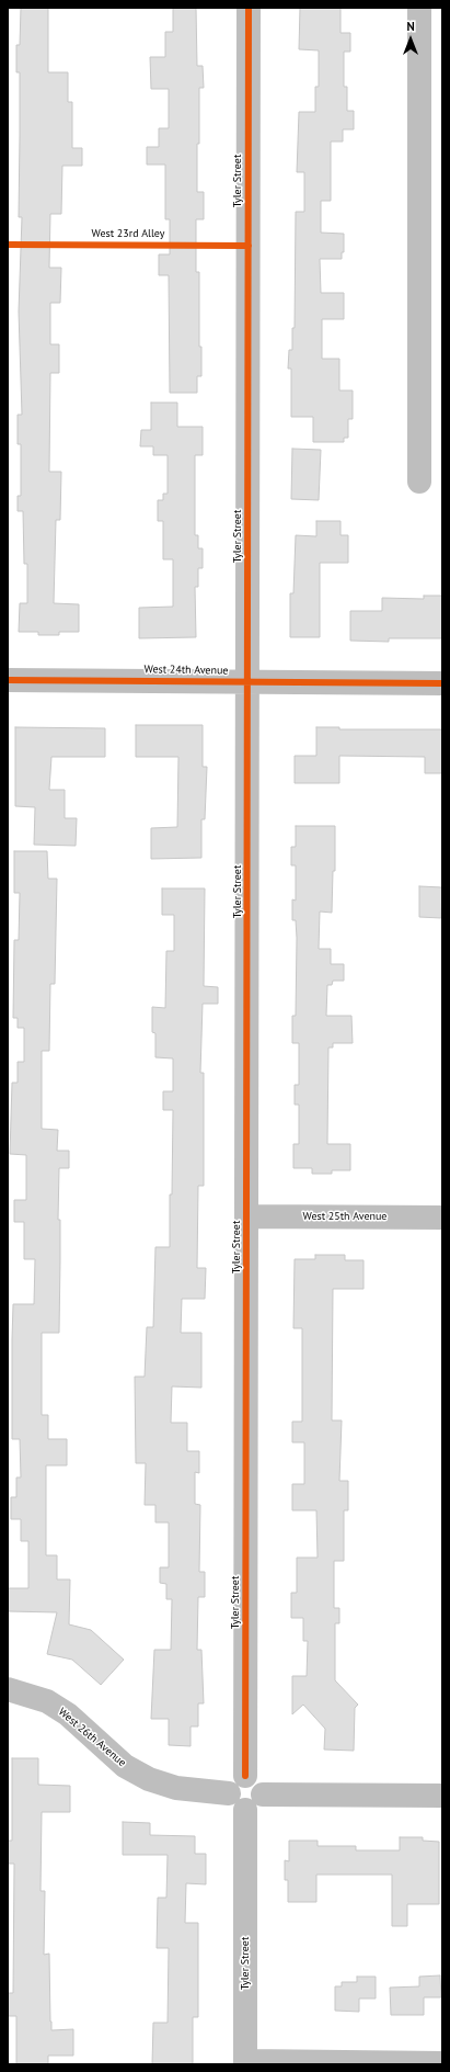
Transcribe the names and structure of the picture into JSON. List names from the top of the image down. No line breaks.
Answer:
{"streets":{"street":["Tyler Street","West 24th Avenue","West 25th Avenue","West 26th Avenue"],"cycle path":["West 23rd Alley"]},"crossings":[["Tyler Street","West 23rd Alley"],["Tyler Street","West 24th Avenue"],["Tyler Street","West 25th Avenue"],["Tyler Street","West 26th Avenue"]],"north":"top"}
